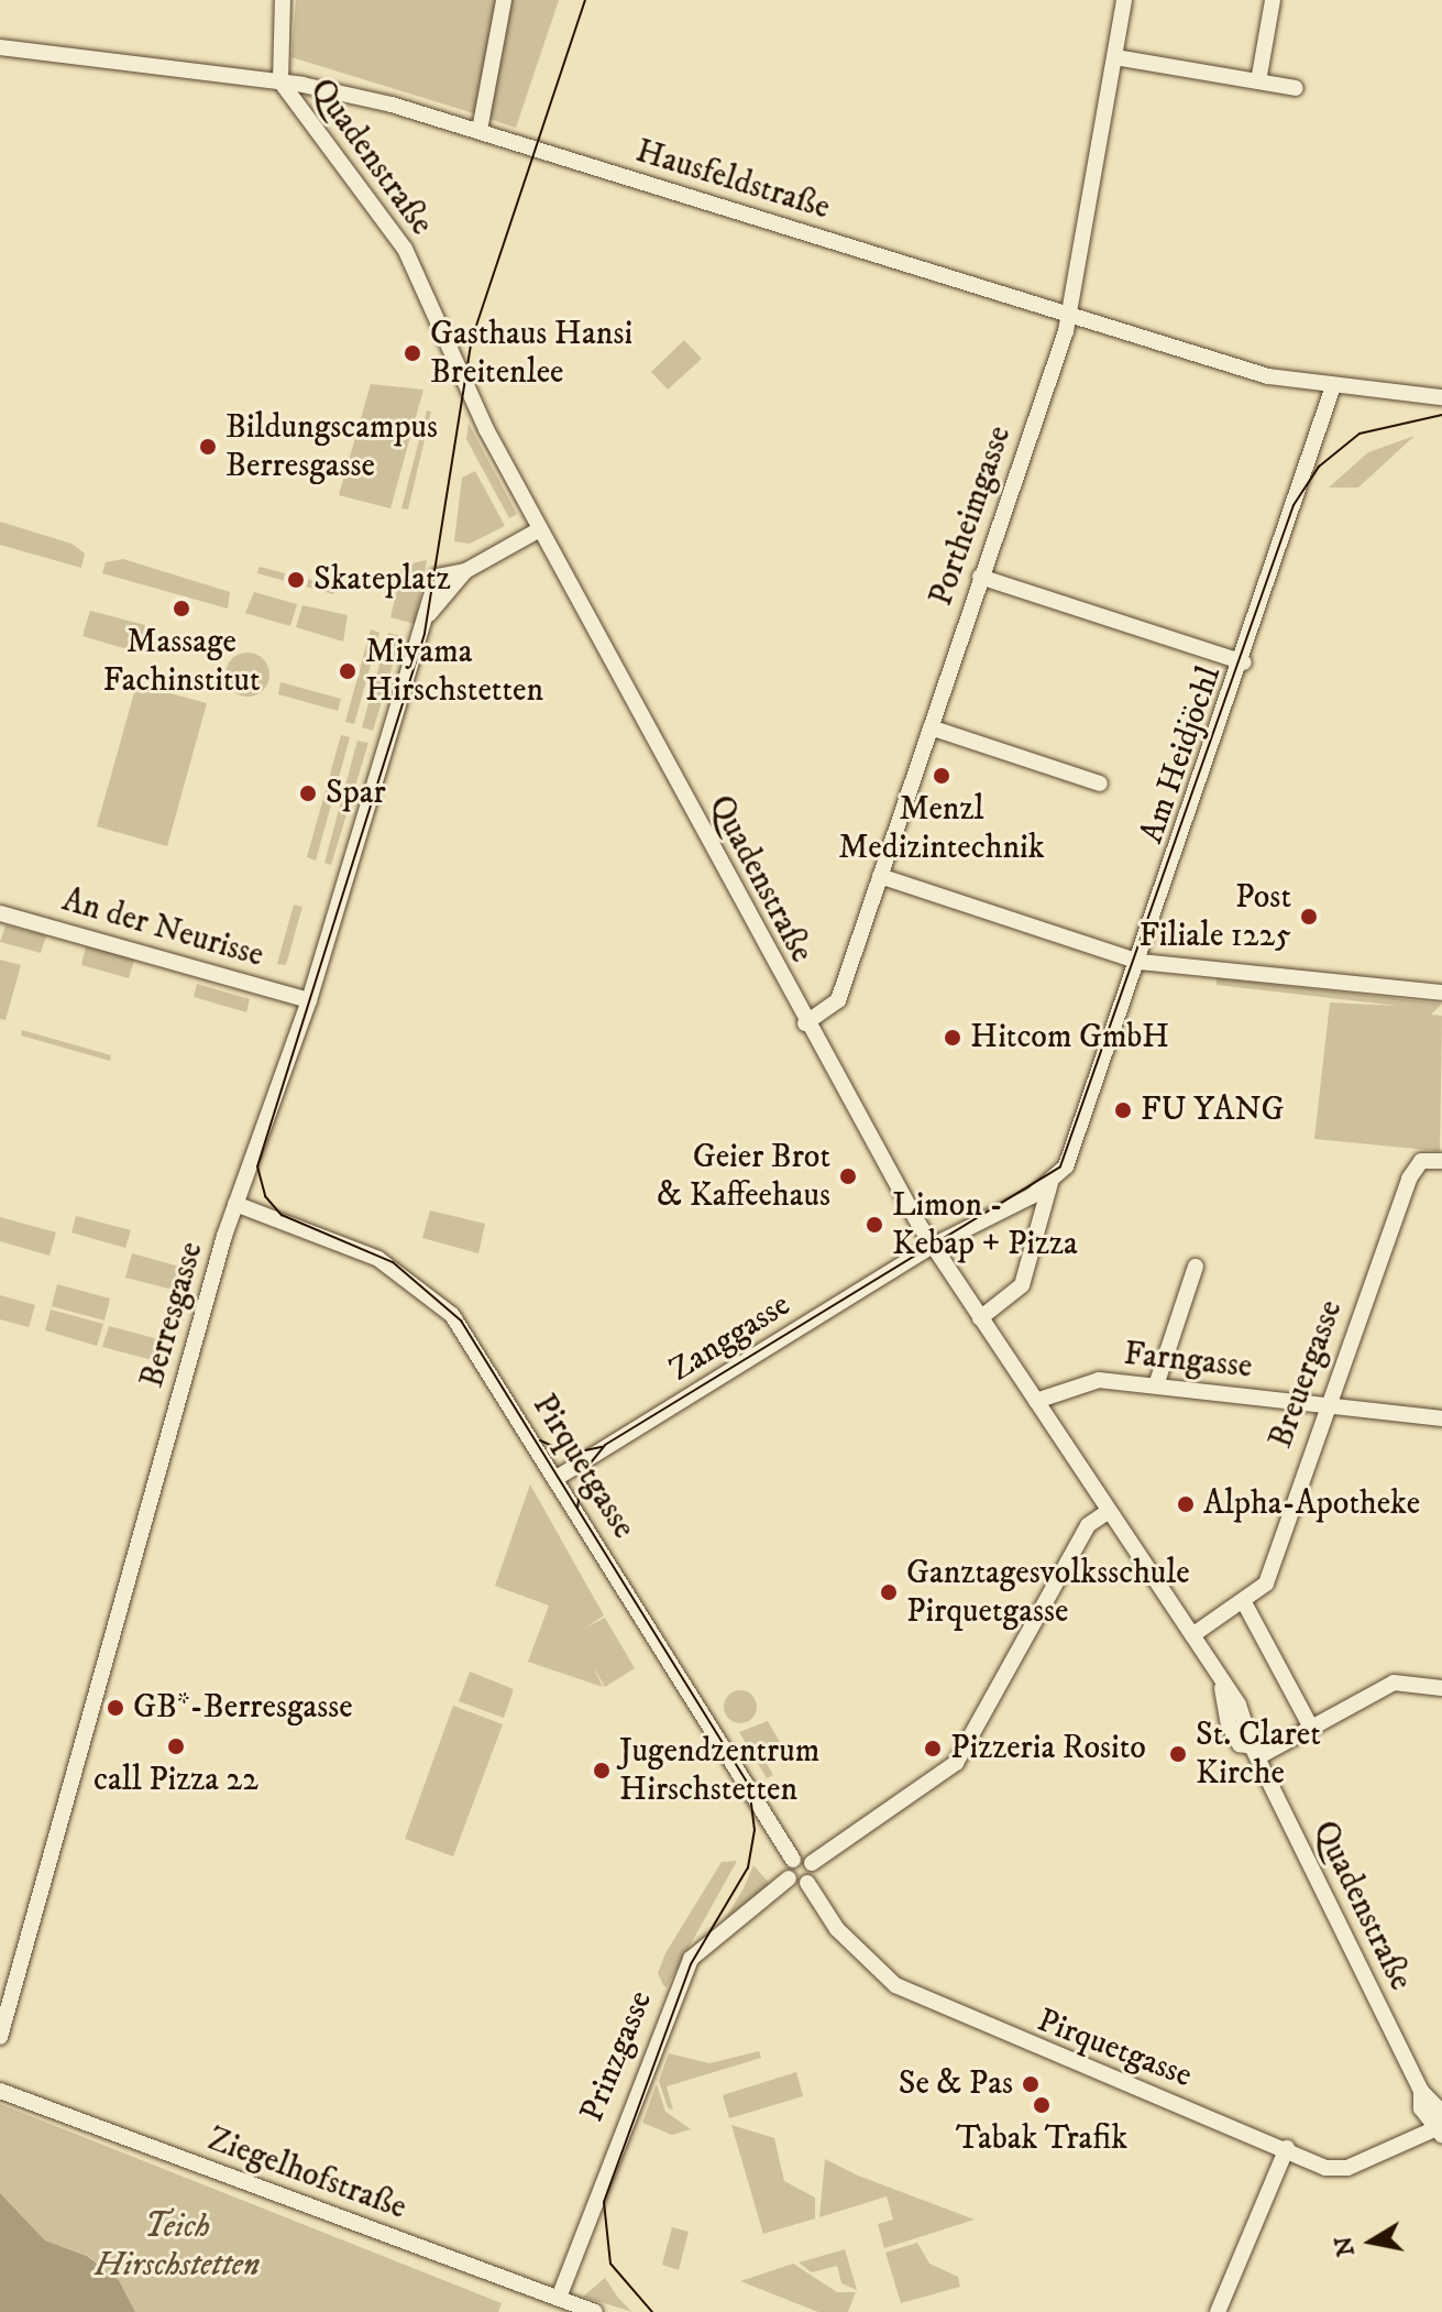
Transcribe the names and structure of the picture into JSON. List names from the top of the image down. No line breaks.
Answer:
{"streets":{"street":["Quadenstraße","Hausfeldstraße","Portheimgasse","Am Heidjöchl","An der Neurisse","Berresgasse","Zanggasse","Farngasse","Breuergasse","Pirquetgasse","Prinzgasse","Ziegelhofstraße"]},"crossings":[["Quadenstraße","Hausfeldstraße"],["Quadenstraße","Portheimgasse"],["Quadenstraße","Am Heidjöchl"],["Quadenstraße","Berresgasse"],["Quadenstraße","Zanggasse"],["Quadenstraße","Farngasse"],["Quadenstraße","Pirquetgasse"],["Hausfeldstraße","Portheimgasse"],["Hausfeldstraße","Am Heidjöchl"],["Am Heidjöchl","Zanggasse"],["An der Neurisse","Berresgasse"],["Berresgasse","Pirquetgasse"],["Zanggasse","Pirquetgasse"],["Farngasse","Breuergasse"],["Prinzgasse","Ziegelhofstraße"]],"parks":["Teich Hirschstetten"],"places":["Gasthaus Hansi Breitenlee","Bildungscampus Berresgasse","Skateplatz","Massage Fachinstitut","Miyama Hirschstetten","Menzl Medizintechnik","Spar","Post Filiale 1225","Hitcom GmbH","FU YANG","Geier Brot & Kaffeehaus","Limon - Kebap + Pizza","Alpha-Apotheke","Ganztagesvolksschule Pirquetgasse","GB*-Berresgasse","call Pizza 22","Pizzeria Rosito","St. Claret Kirche","Jugendzentrum Hirschstetten","Se & Pas","Tabak Trafik"],"north":"left"}
